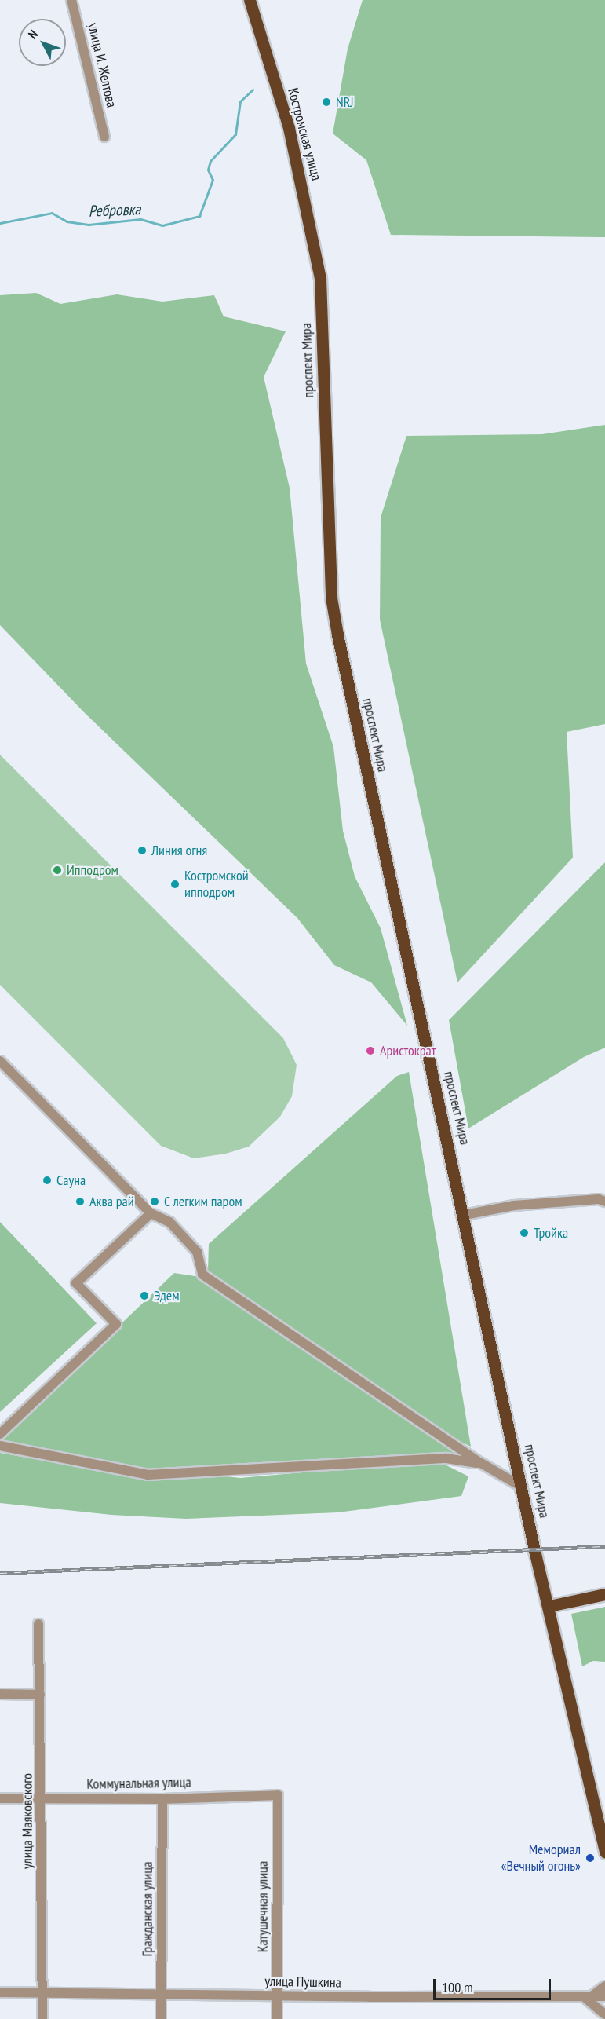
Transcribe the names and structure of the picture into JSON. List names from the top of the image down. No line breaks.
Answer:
{"streets":{"main road":["Костромская улица","проспект Мира"],"street":["улица И. Желтова","Коммунальная улица","улица Маяковского","Катушечная улица","Гражданская улица","улица Пушкина"]},"crossings":[["Костромская улица","проспект Мира"],["Коммунальная улица","улица Маяковского"],["Коммунальная улица","Катушечная улица"],["Коммунальная улица","Гражданская улица"],["улица Маяковского","улица Пушкина"],["Катушечная улица","улица Пушкина"],["Гражданская улица","улица Пушкина"]],"water":["Ребровка"],"places":["NRJ","Линия огня","Ипподром","Костромской ипподром","Аристократ","Сауна","Аква рай","С легким паром","Тройка","Эдем","Мемориал «Вечный огонь»"],"scale_bar":"100 m","north":"top left"}
